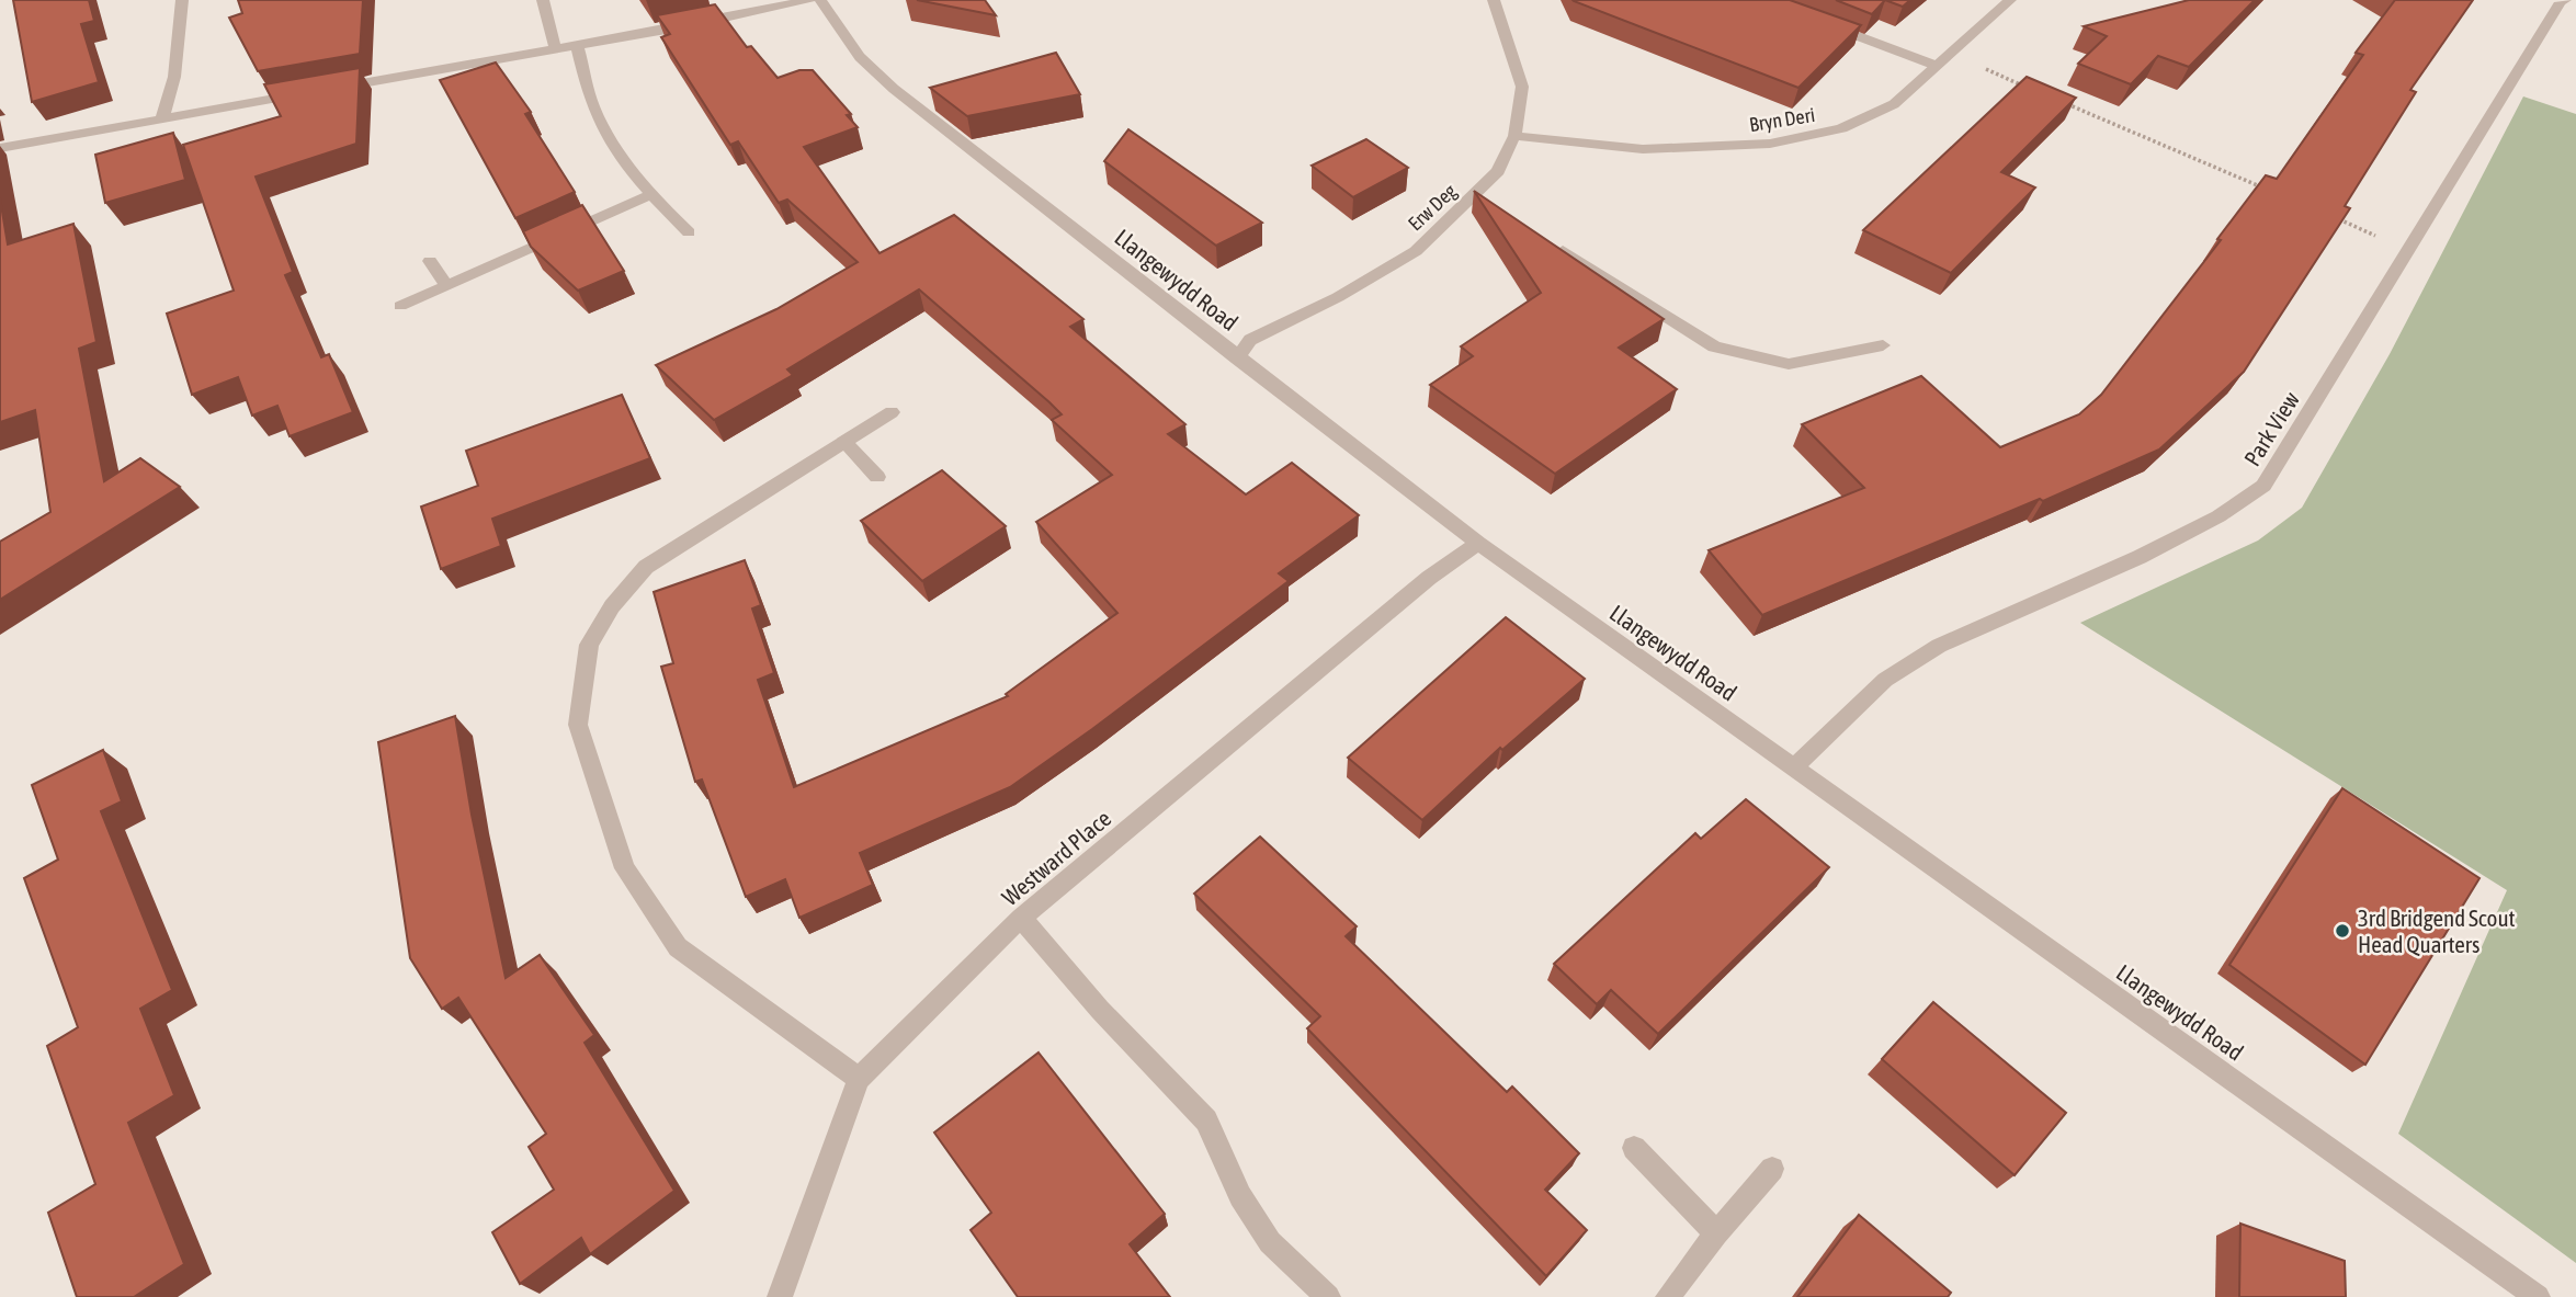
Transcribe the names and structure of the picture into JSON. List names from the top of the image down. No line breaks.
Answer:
{"streets":{"street":["Bryn Deri","Erw Deg","Llangewydd Road","Park View","Westward Place"]},"crossings":[["Bryn Deri","Erw Deg"],["Erw Deg","Llangewydd Road"],["Llangewydd Road","Park View"],["Llangewydd Road","Westward Place"]],"places":["3rd Bridgend Scout Head Quarters"]}
